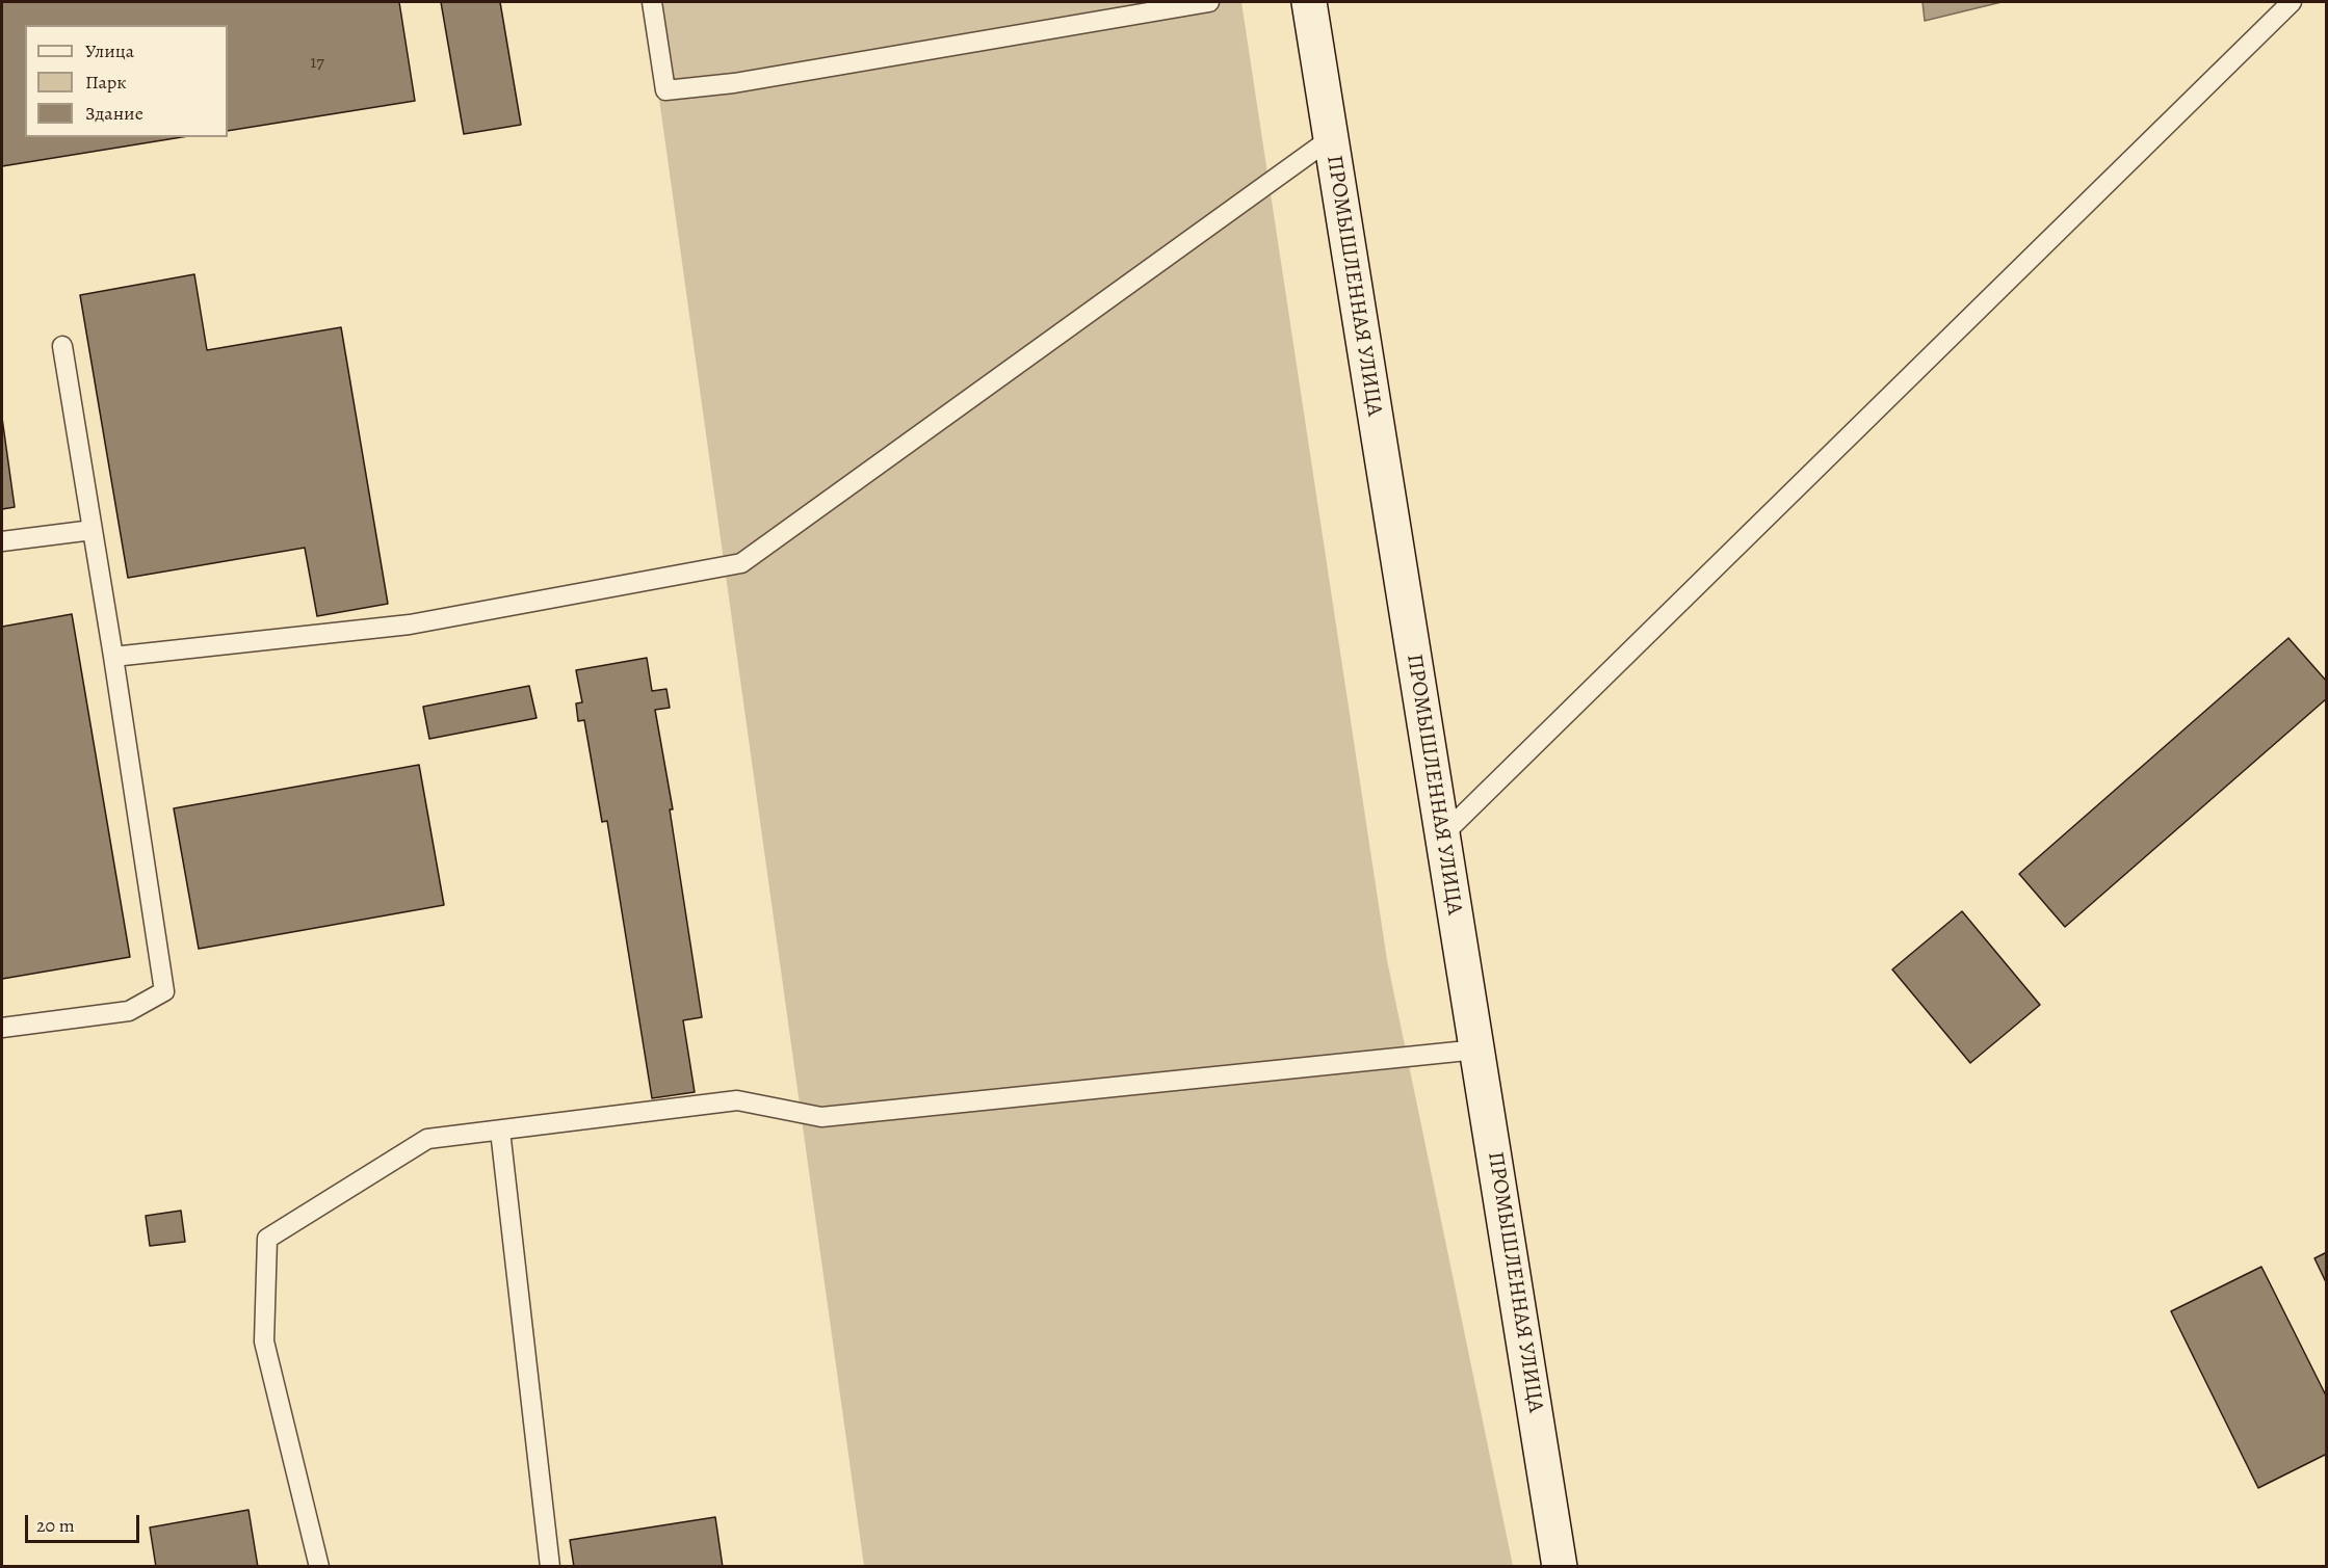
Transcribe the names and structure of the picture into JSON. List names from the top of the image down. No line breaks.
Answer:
{"streets":{"street":["ПРОМЫШЛЕННАЯ УЛИЦА"]},"house_numbers":["17"],"legend":["Улица","Парк","Здание"],"scale_bar":"20 m"}
